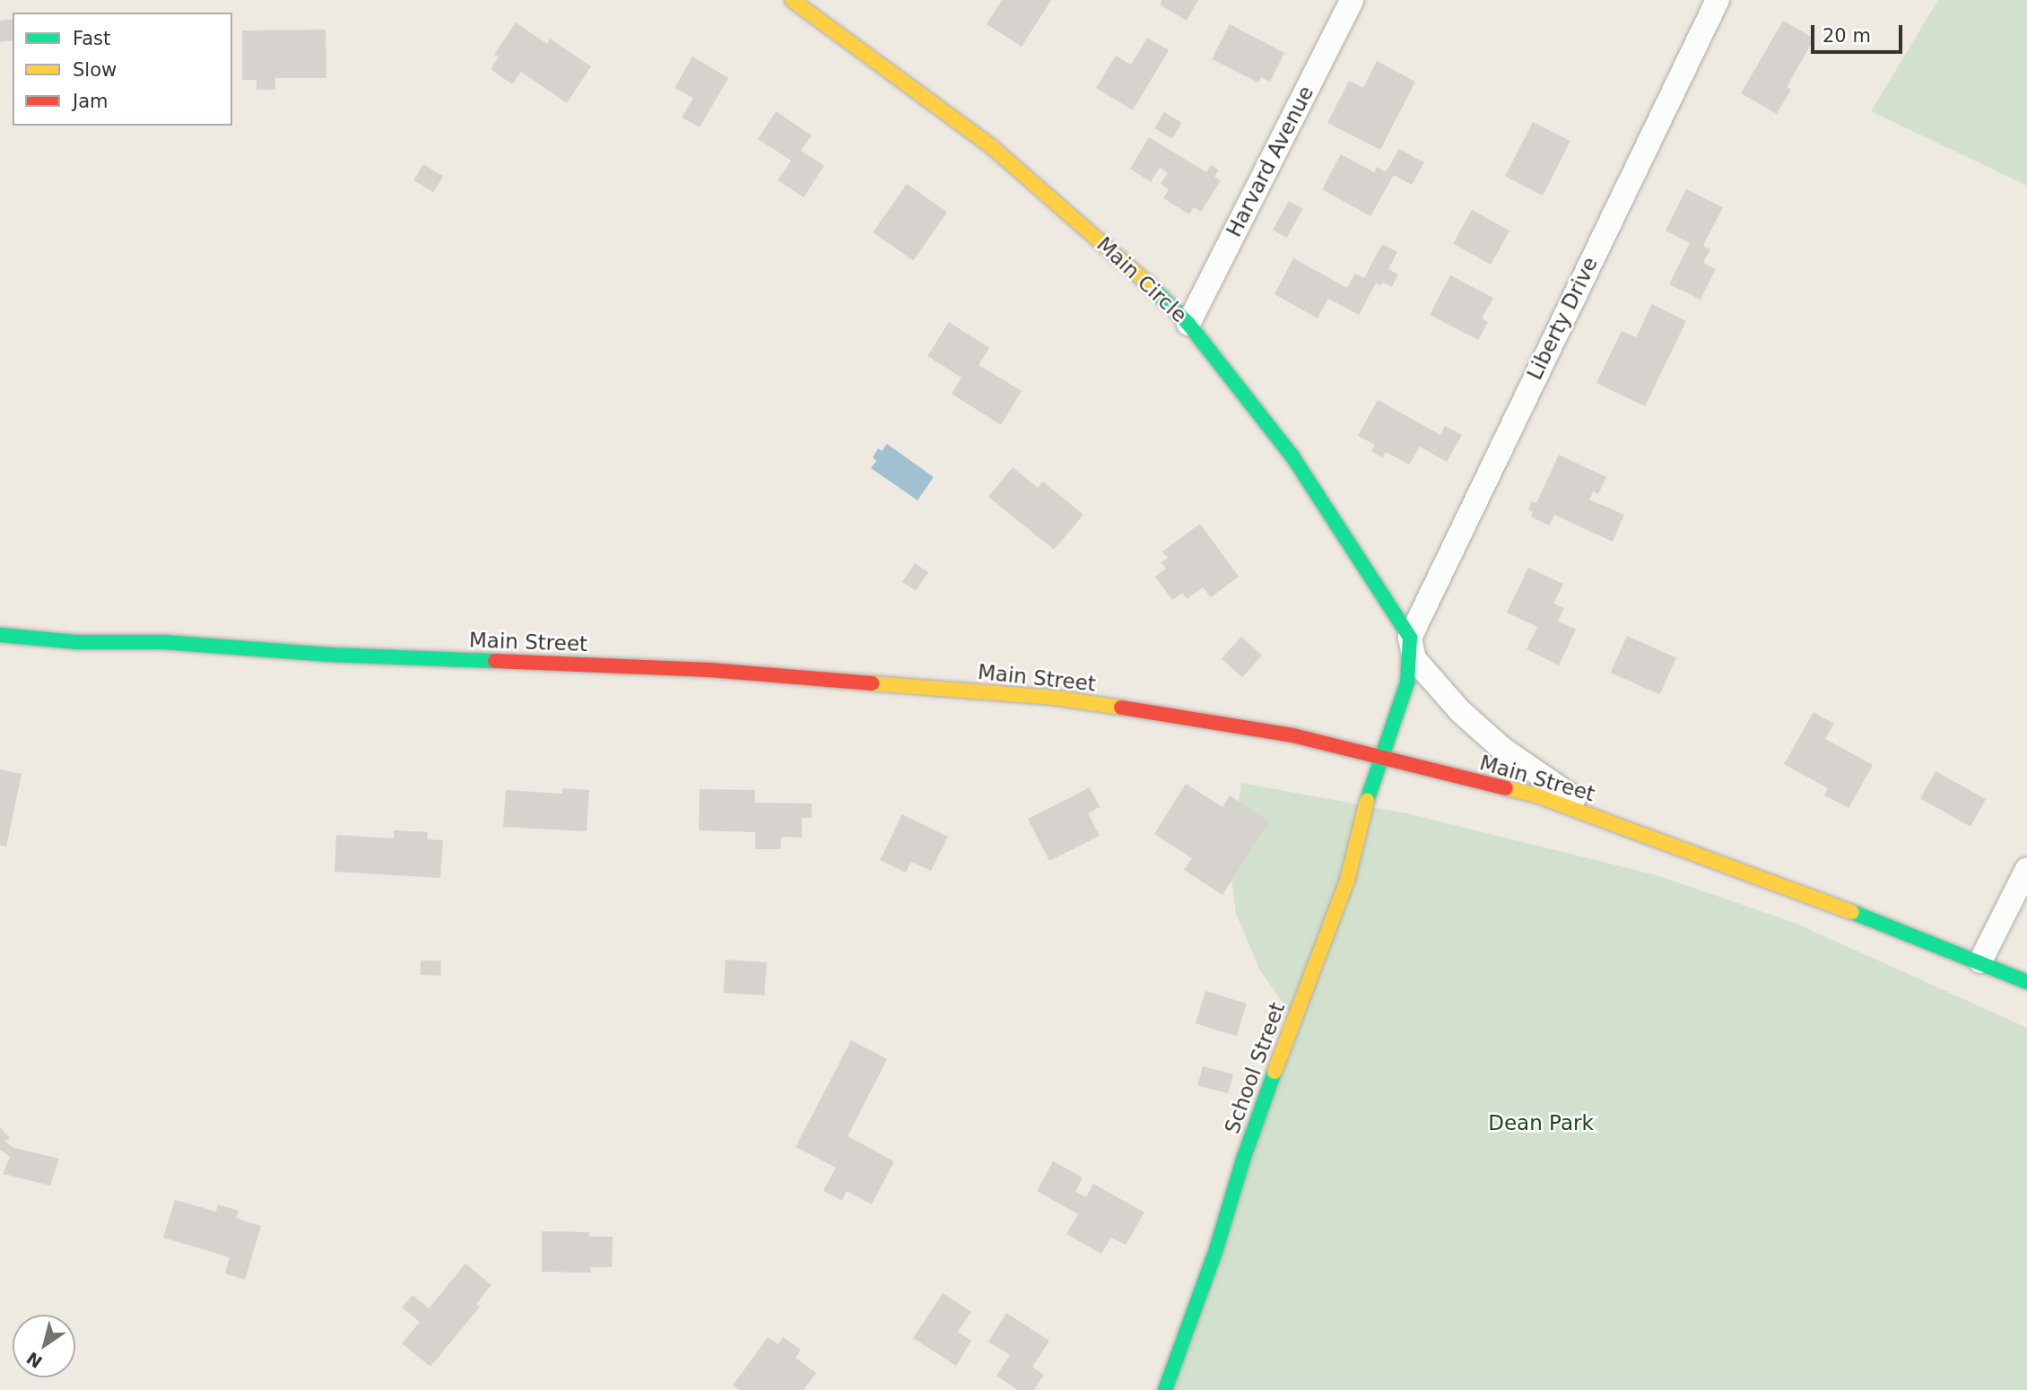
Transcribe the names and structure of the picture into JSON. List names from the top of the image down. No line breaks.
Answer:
{"streets":{"main road":["Main Circle","Main Street","School Street"],"street":["Harvard Avenue","Liberty Drive"]},"crossings":[["Harvard Avenue","Main Circle"],["Main Circle","Liberty Drive"],["Main Circle","Main Street"],["Main Street","School Street"]],"parks":["Dean Park"],"legend":["Fast","Slow","Jam"],"scale_bar":"20 m","north":"bottom left"}
